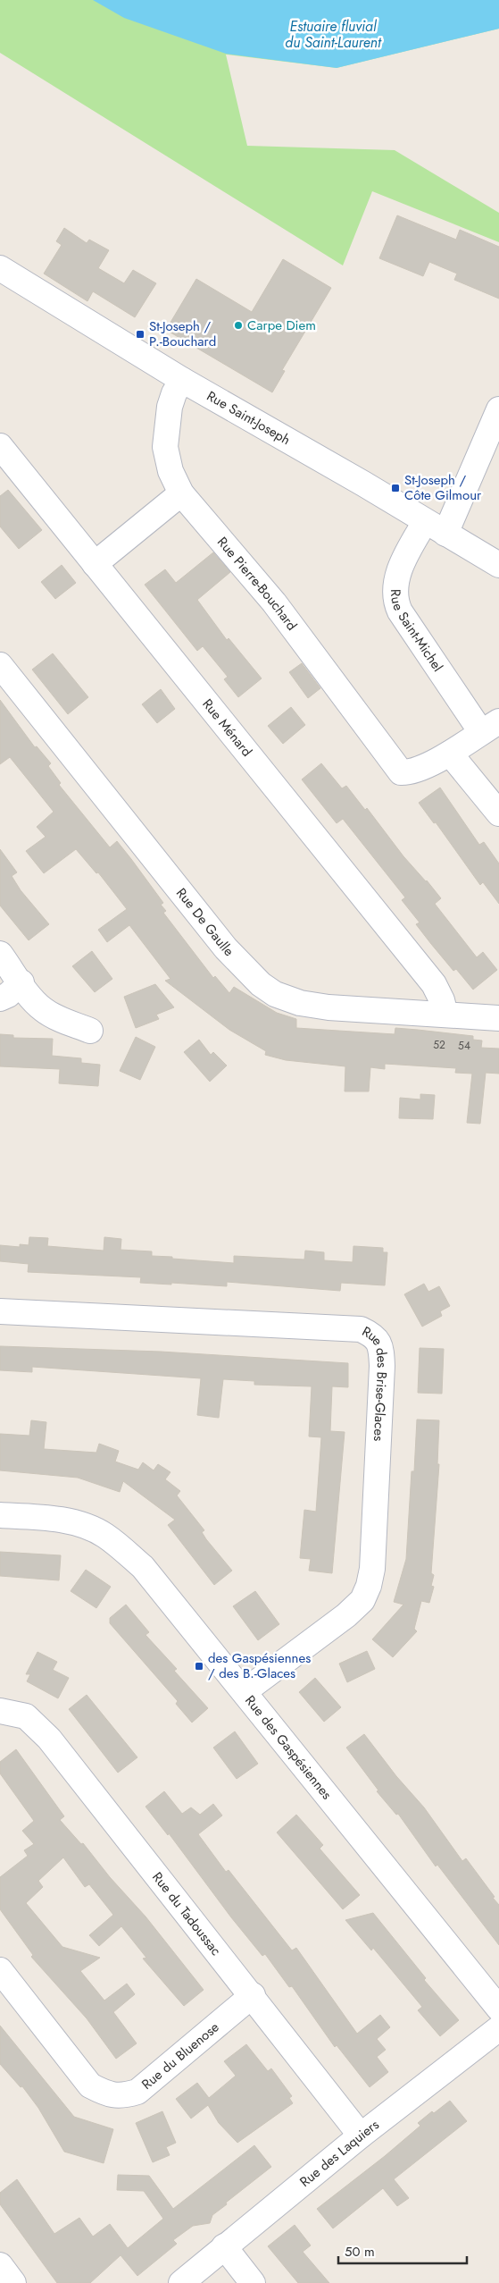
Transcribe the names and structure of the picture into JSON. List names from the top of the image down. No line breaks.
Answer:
{"streets":{"street":["Rue Saint-Joseph","Rue Pierre-Bouchard","Rue Saint-Michel","Rue Ménard","Rue De Gaulle","Rue des Brise-Glaces","Rue des Gaspésiennes","Rue du Tadoussac","Rue du Bluenose","Rue des Laquiers"]},"crossings":[["Rue Saint-Joseph","Rue Pierre-Bouchard"],["Rue Saint-Joseph","Rue Saint-Michel"],["Rue Pierre-Bouchard","Rue Saint-Michel"],["Rue Ménard","Rue De Gaulle"],["Rue des Brise-Glaces","Rue des Gaspésiennes"],["Rue du Tadoussac","Rue du Bluenose"],["Rue du Tadoussac","Rue des Laquiers"]],"water":["Estuaire fluvial du Saint-Laurent"],"places":{"other":["Carpe Diem"],"transit":["St-Joseph / P.-Bouchard","St-Joseph / Côte Gilmour","des Gaspésiennes / des B.-Glaces"]},"house_numbers":["52","54"],"scale_bar":"50 m"}
